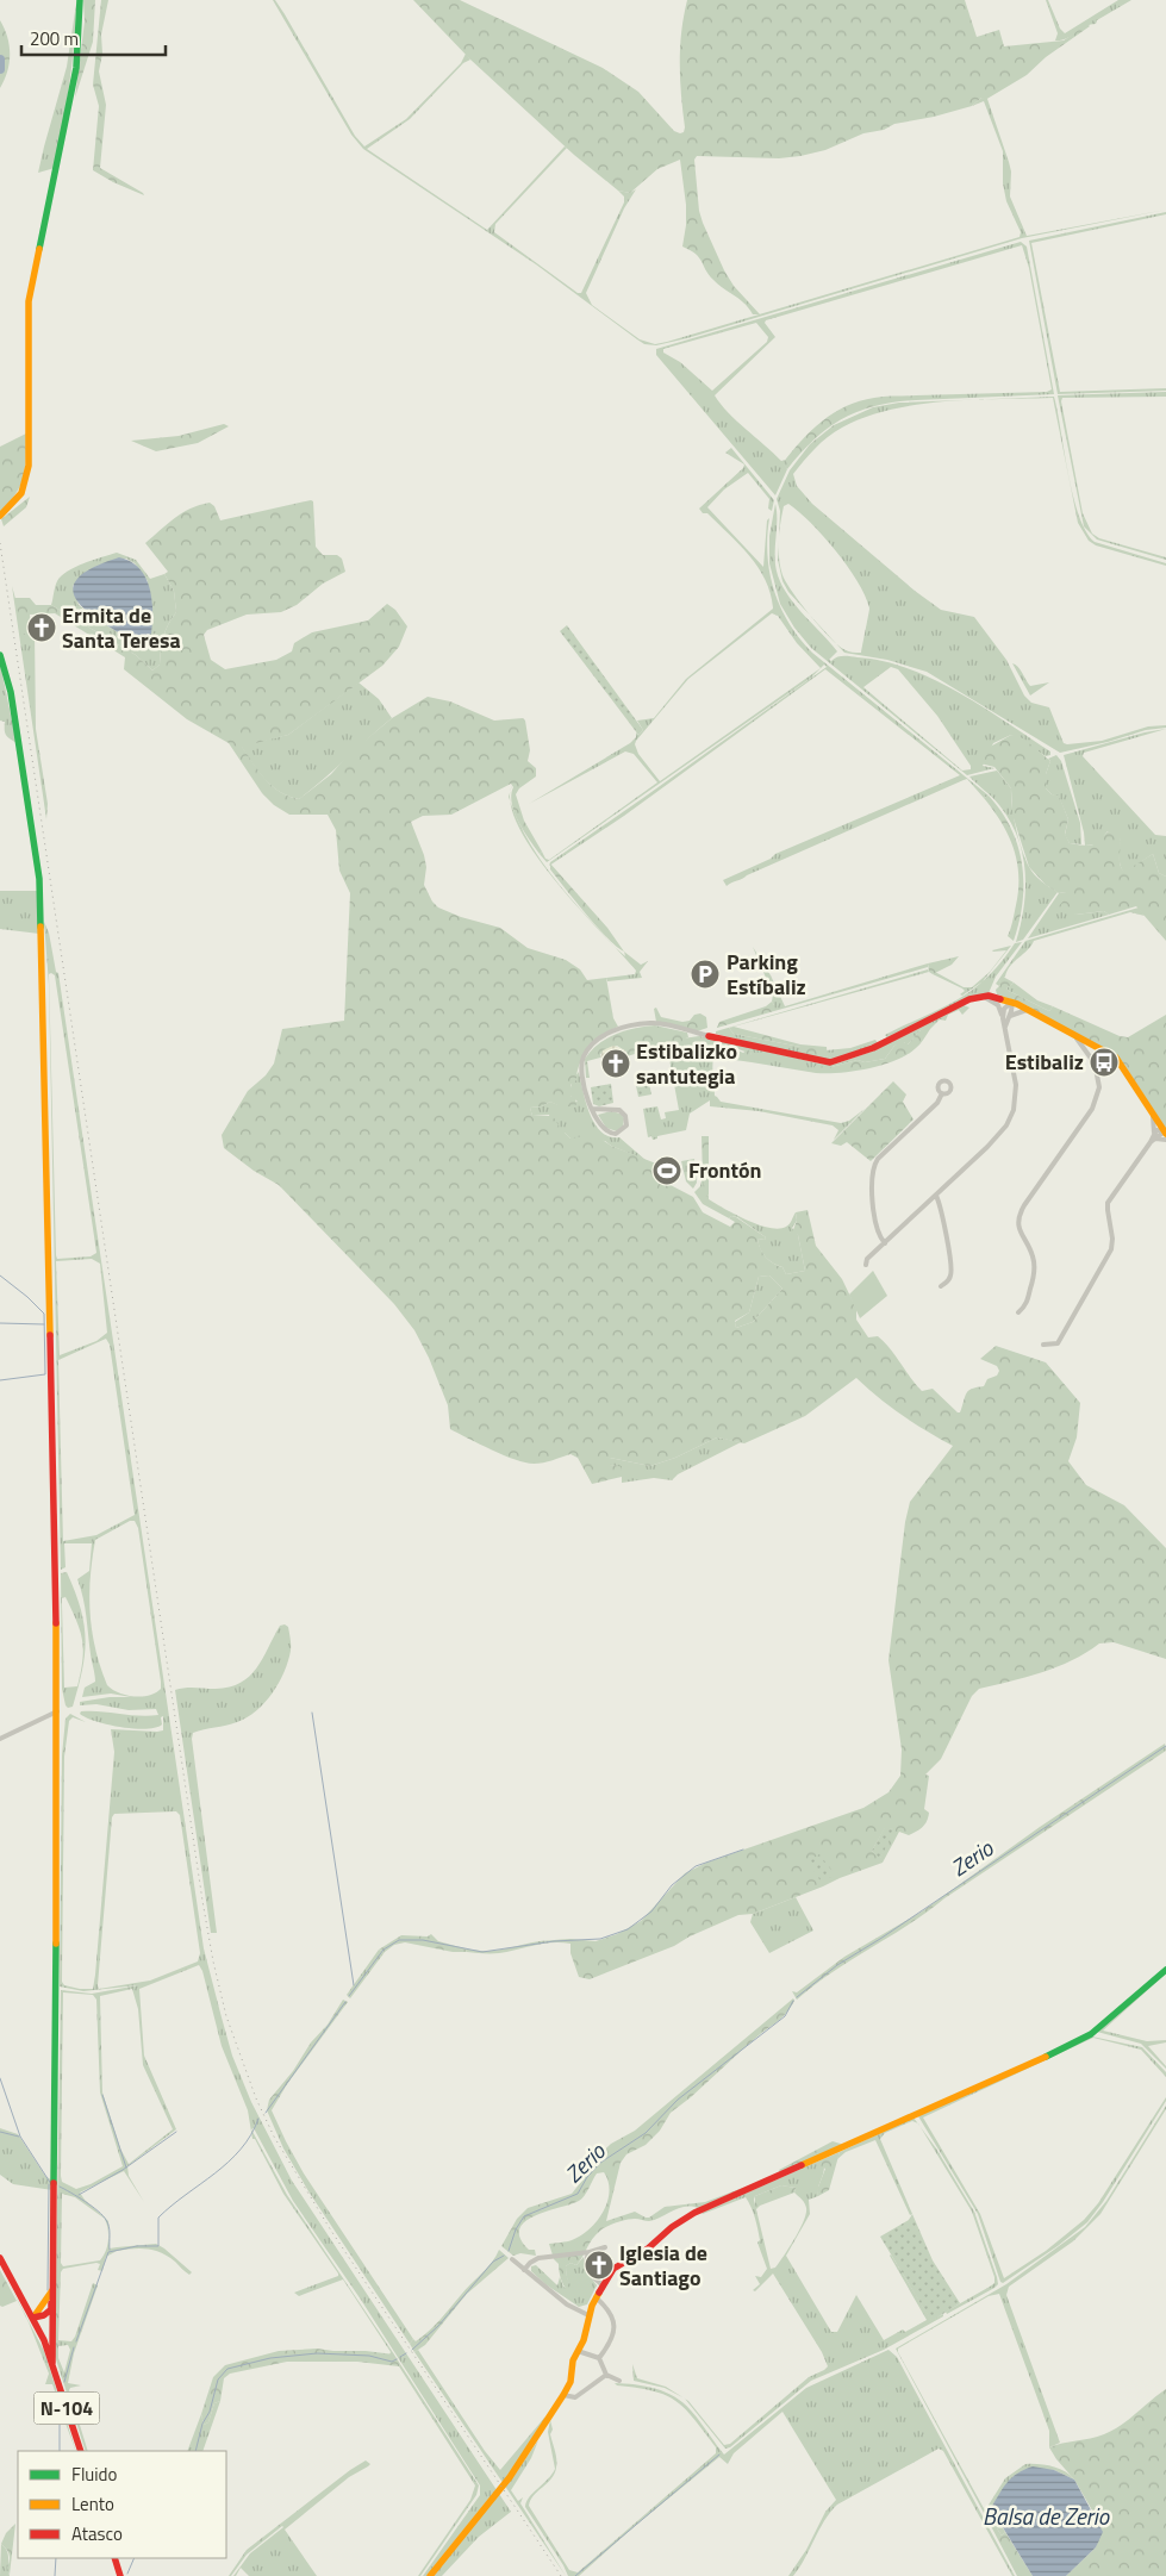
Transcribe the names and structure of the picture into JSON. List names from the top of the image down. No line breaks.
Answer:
{"streets":{"street":["N-104"]},"water":["Zerio","Balsa de Zerio"],"places":{"church":["Ermita de Santa Teresa","Estibalizko santutegia","Iglesia de Santiago"],"parking":["Parking Estíbaliz"],"bus stop":["Estibaliz"],"sports":["Frontón"]},"legend":["Fluido","Lento","Atasco"],"scale_bar":"200 m"}
